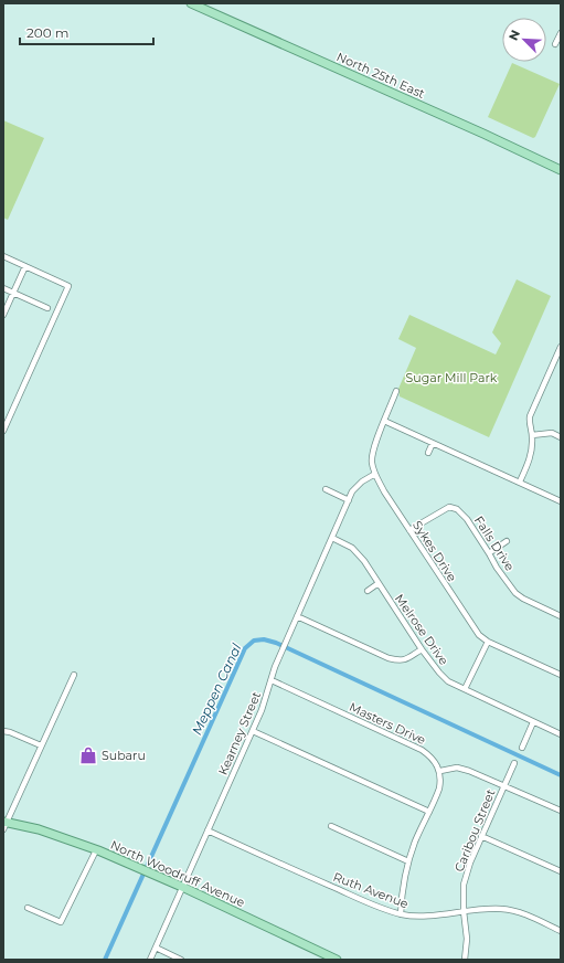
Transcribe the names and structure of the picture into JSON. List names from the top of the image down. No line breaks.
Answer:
{"streets":{"main road":["North 25th East","North Woodruff Avenue"],"street":["Falls Drive","Sykes Drive","Melrose Drive","Masters Drive","Kearney Street","Caribou Street","Ruth Avenue"]},"crossings":[["Falls Drive","Sykes Drive"],["Sykes Drive","Kearney Street"],["Melrose Drive","Kearney Street"],["Masters Drive","Kearney Street"],["Kearney Street","North Woodruff Avenue"],["Kearney Street","Ruth Avenue"],["Caribou Street","Ruth Avenue"]],"water":["Meppen Canal"],"parks":["Sugar Mill Park"],"places":{"shop":["Subaru"]},"scale_bar":"200 m","north":"top left"}
